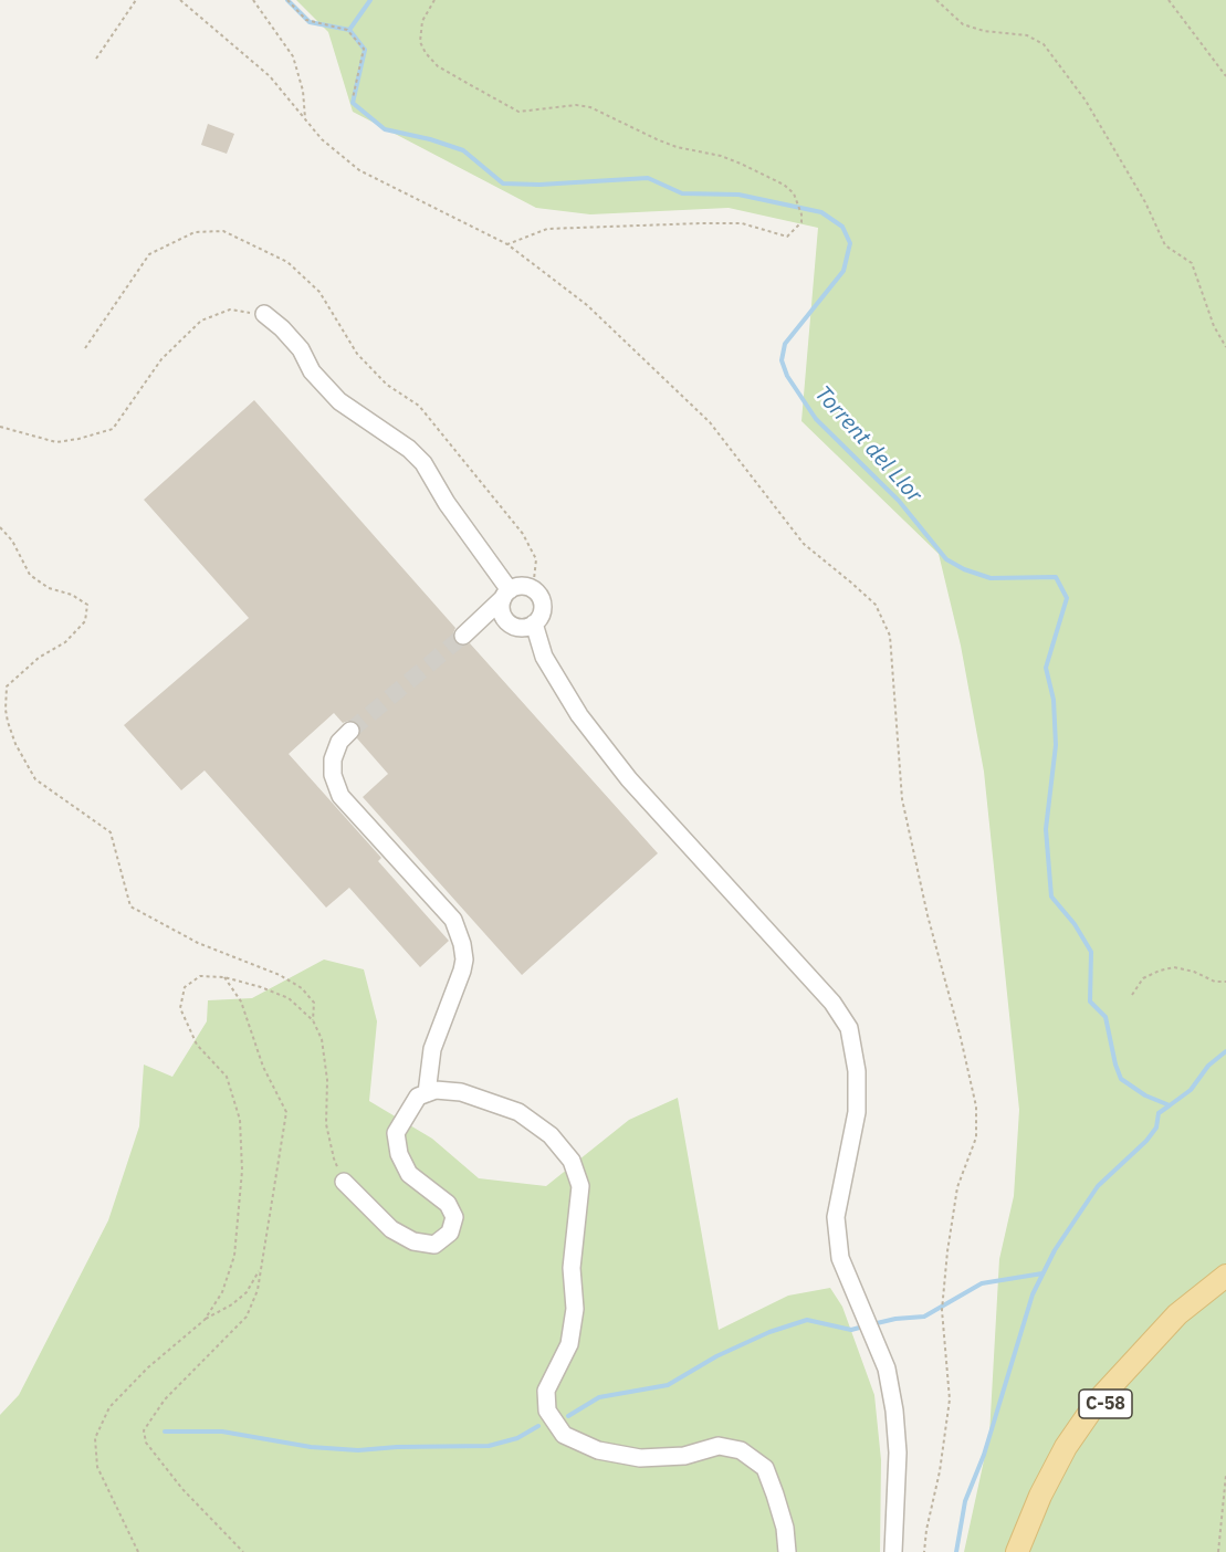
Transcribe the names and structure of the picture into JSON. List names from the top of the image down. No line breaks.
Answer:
{"streets":{"main road":["C-58"]},"water":["Torrent del Llor"]}
